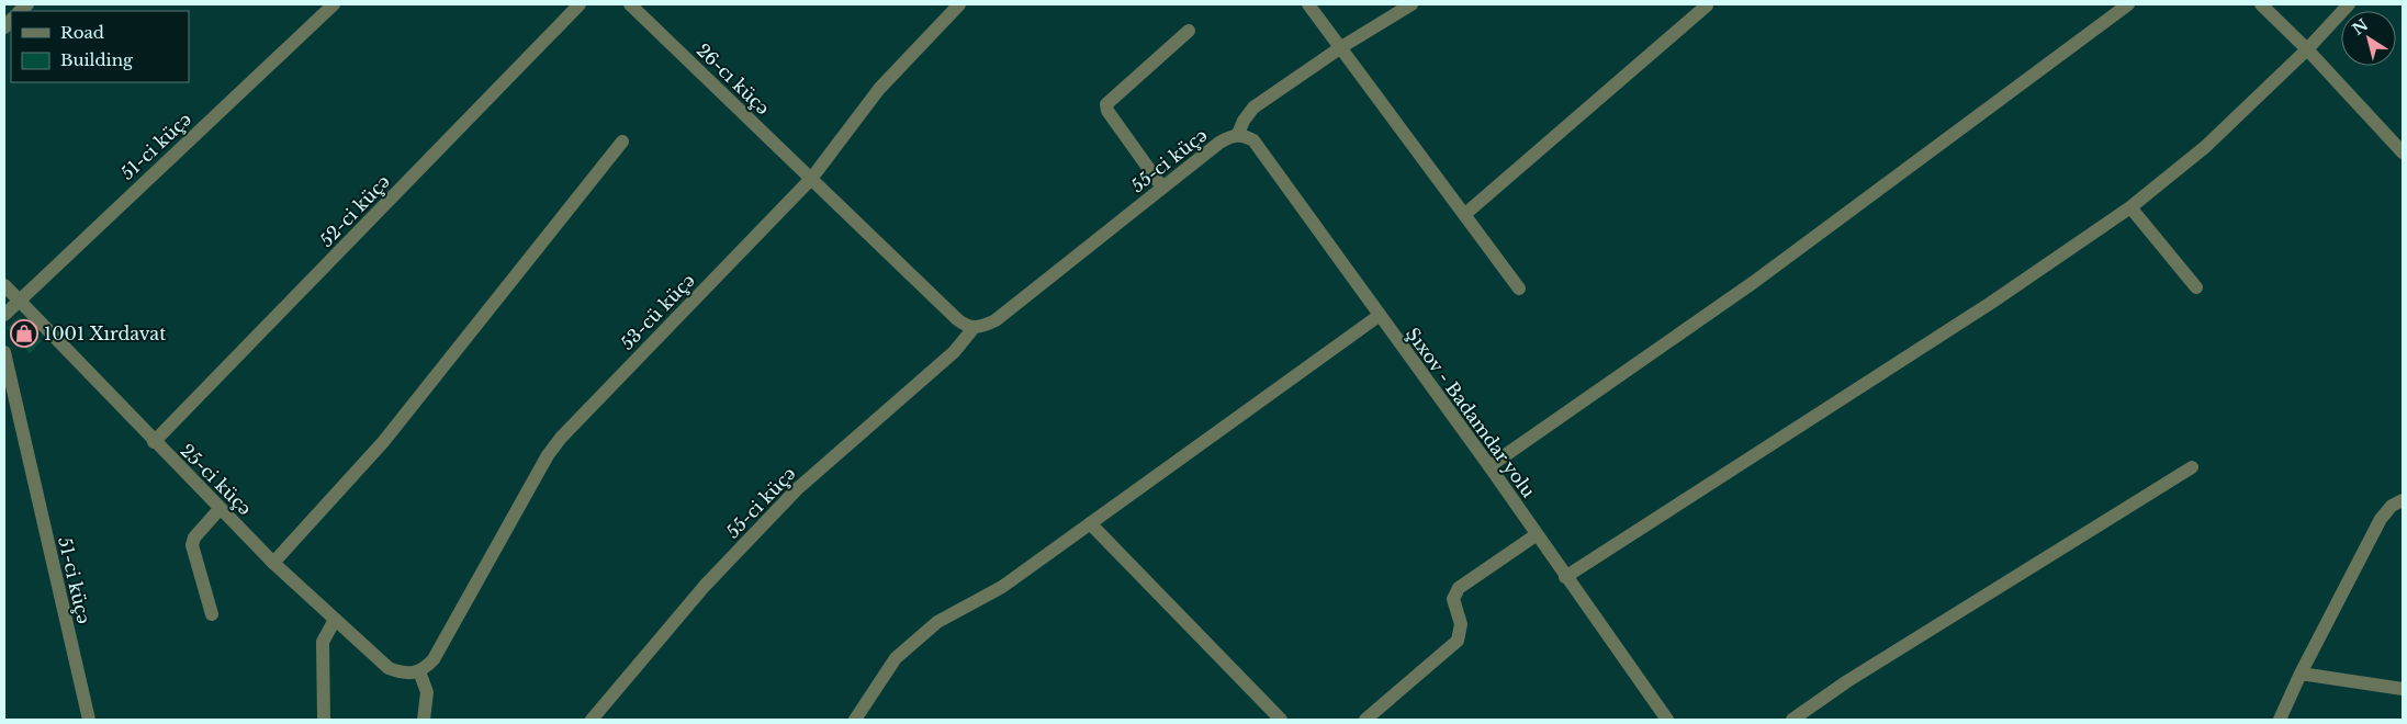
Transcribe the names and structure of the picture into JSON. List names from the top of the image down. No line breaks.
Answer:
{"streets":{"street":["26-cı küçə","51-ci küçə","55-ci küçə","52-ci küçə","53-cü küçə","Şıxov - Badamdar yolu","25-ci küçə"]},"crossings":[["26-cı küçə","53-cü küçə"],["51-ci küçə","25-ci küçə"],["55-ci küçə","Şıxov - Badamdar yolu"],["52-ci küçə","25-ci küçə"],["53-cü küçə","25-ci küçə"]],"places":{"shop":["1001 Xırdavat"]},"legend":["Road","Building"],"north":"top left"}
